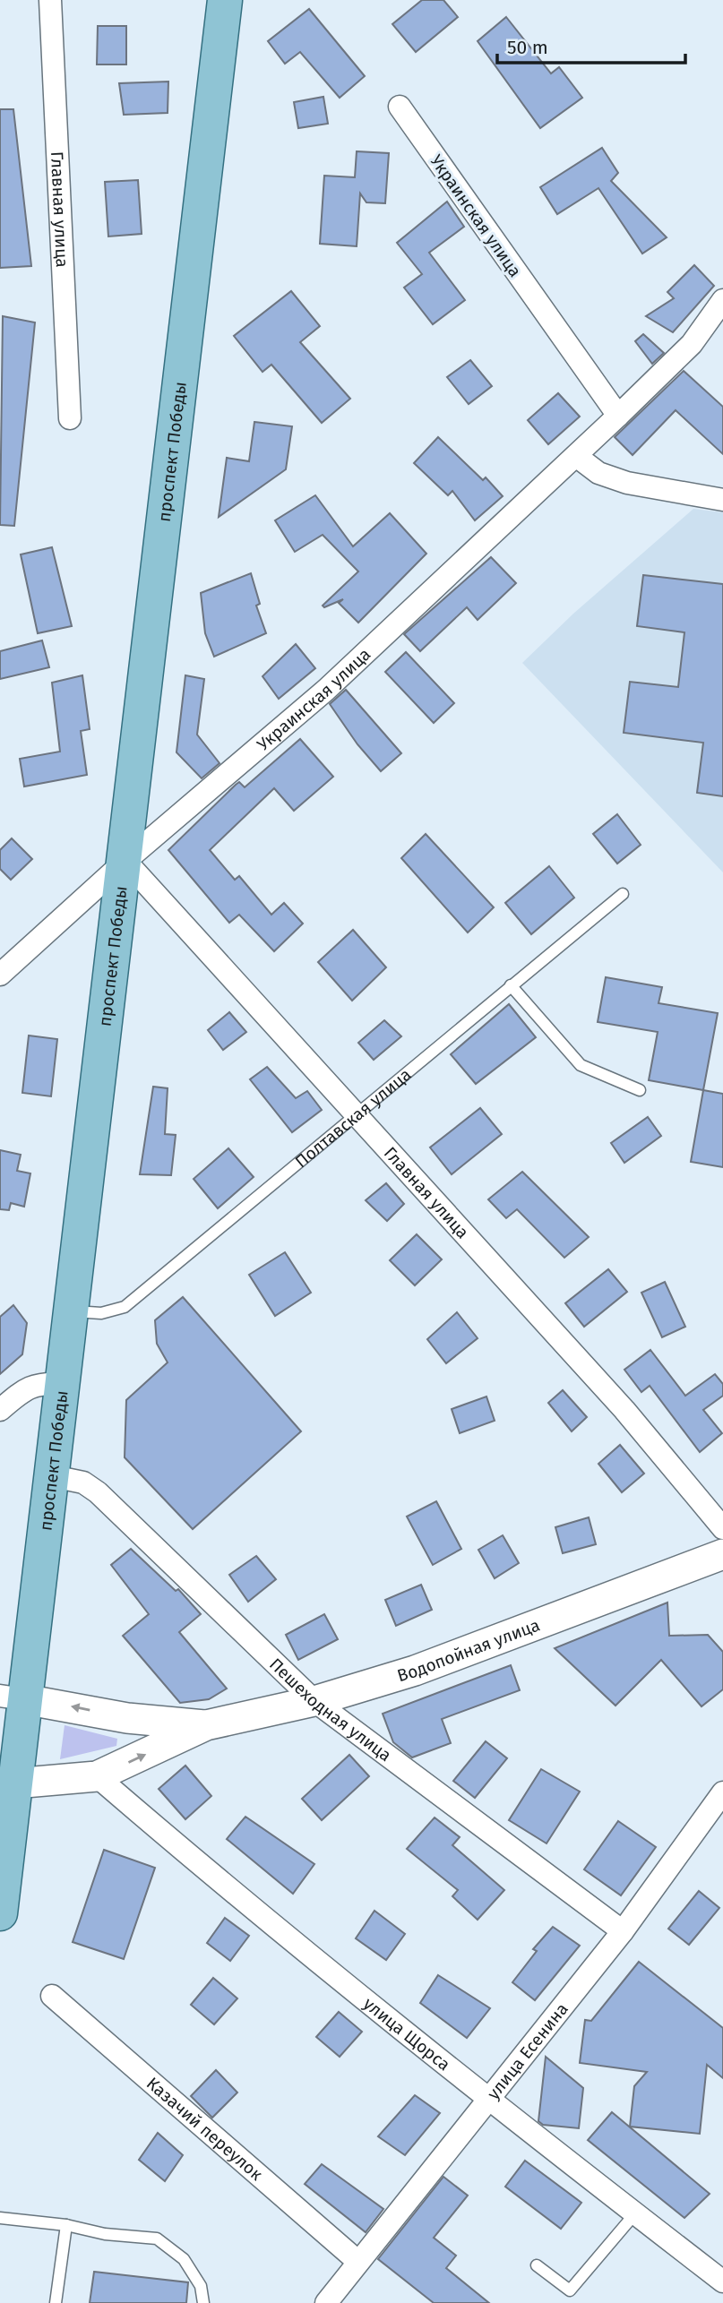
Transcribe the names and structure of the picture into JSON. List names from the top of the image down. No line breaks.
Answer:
{"streets":{"main road":["проспект Победы","Водопойная улица"],"street":["Главная улица","Украинская улица","Пешеходная улица","улица Щорса","улица Есенина","Казачий переулок"],"lane":["Полтавская улица"]},"crossings":[["Главная улица","Украинская улица"],["Главная улица","проспект Победы"],["Главная улица","Полтавская улица"],["Украинская улица","проспект Победы"],["проспект Победы","Полтавская улица"],["проспект Победы","Водопойная улица"],["проспект Победы","Пешеходная улица"],["Водопойная улица","Пешеходная улица"],["Водопойная улица","улица Щорса"],["Пешеходная улица","улица Есенина"],["улица Щорса","улица Есенина"],["улица Есенина","Казачий переулок"]],"scale_bar":"50 m"}
